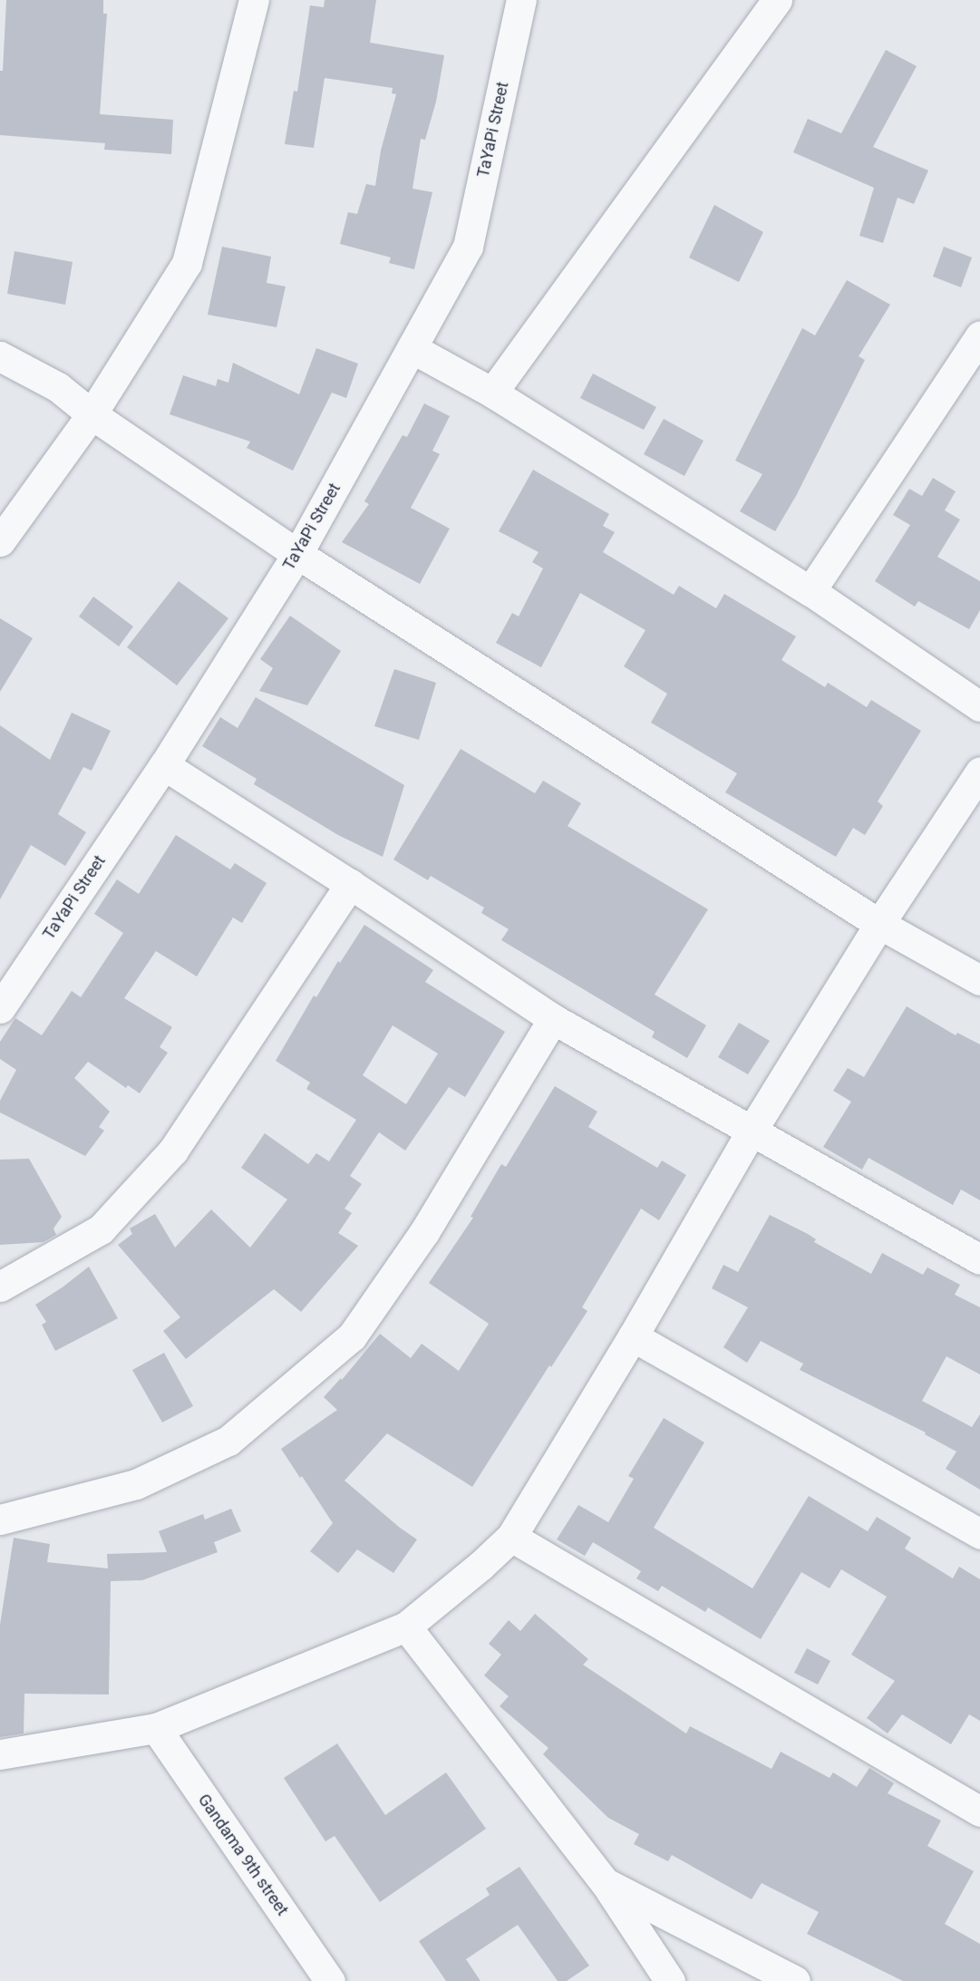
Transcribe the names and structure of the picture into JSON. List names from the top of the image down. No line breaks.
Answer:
{"streets":{"street":["TaYaPi Street","Gandama 9th street"]}}
